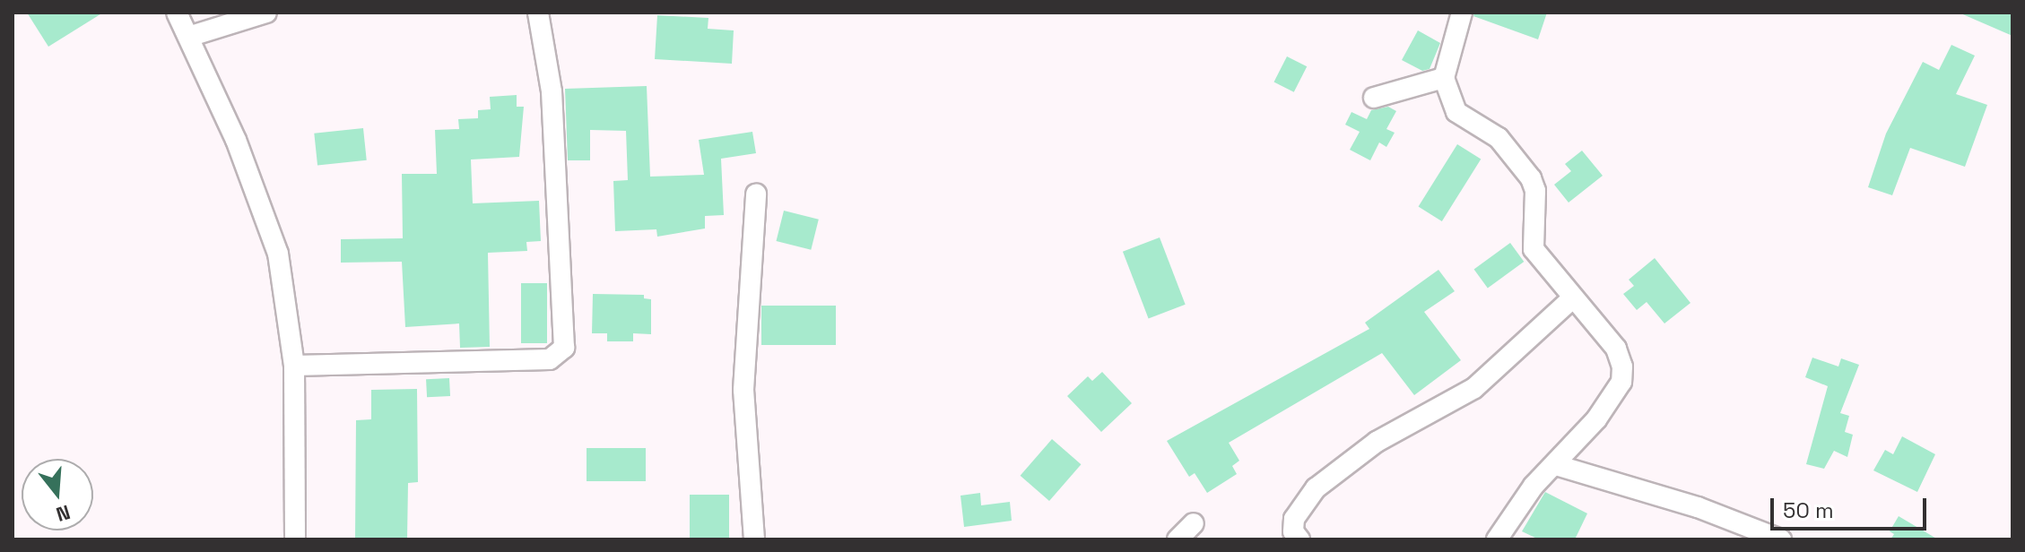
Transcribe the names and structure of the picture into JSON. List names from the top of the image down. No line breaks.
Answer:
{"scale_bar":"50 m","north":"bottom"}
